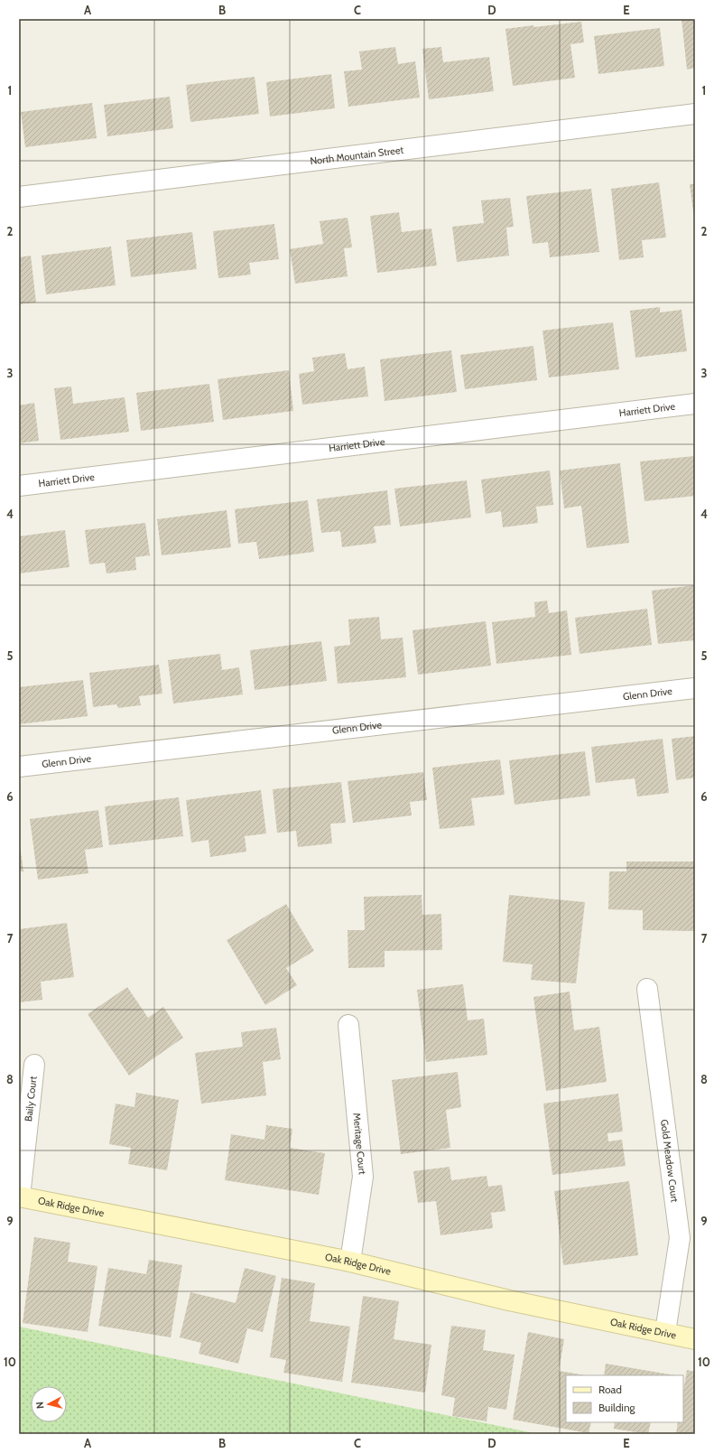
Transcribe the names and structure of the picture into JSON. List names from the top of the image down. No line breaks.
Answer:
{"streets":{"street":["North Mountain Street","Harriett Drive","Glenn Drive","Baily Court","Meritage Court","Gold Meadow Court","Oak Ridge Drive"]},"crossings":[["Baily Court","Oak Ridge Drive"],["Meritage Court","Oak Ridge Drive"],["Gold Meadow Court","Oak Ridge Drive"]],"legend":["Road","Building"],"north":"left","grid":{"columns":["A","B","C","D","E"],"rows":["1","2","3","4","5","6","7","8","9","10"]}}
